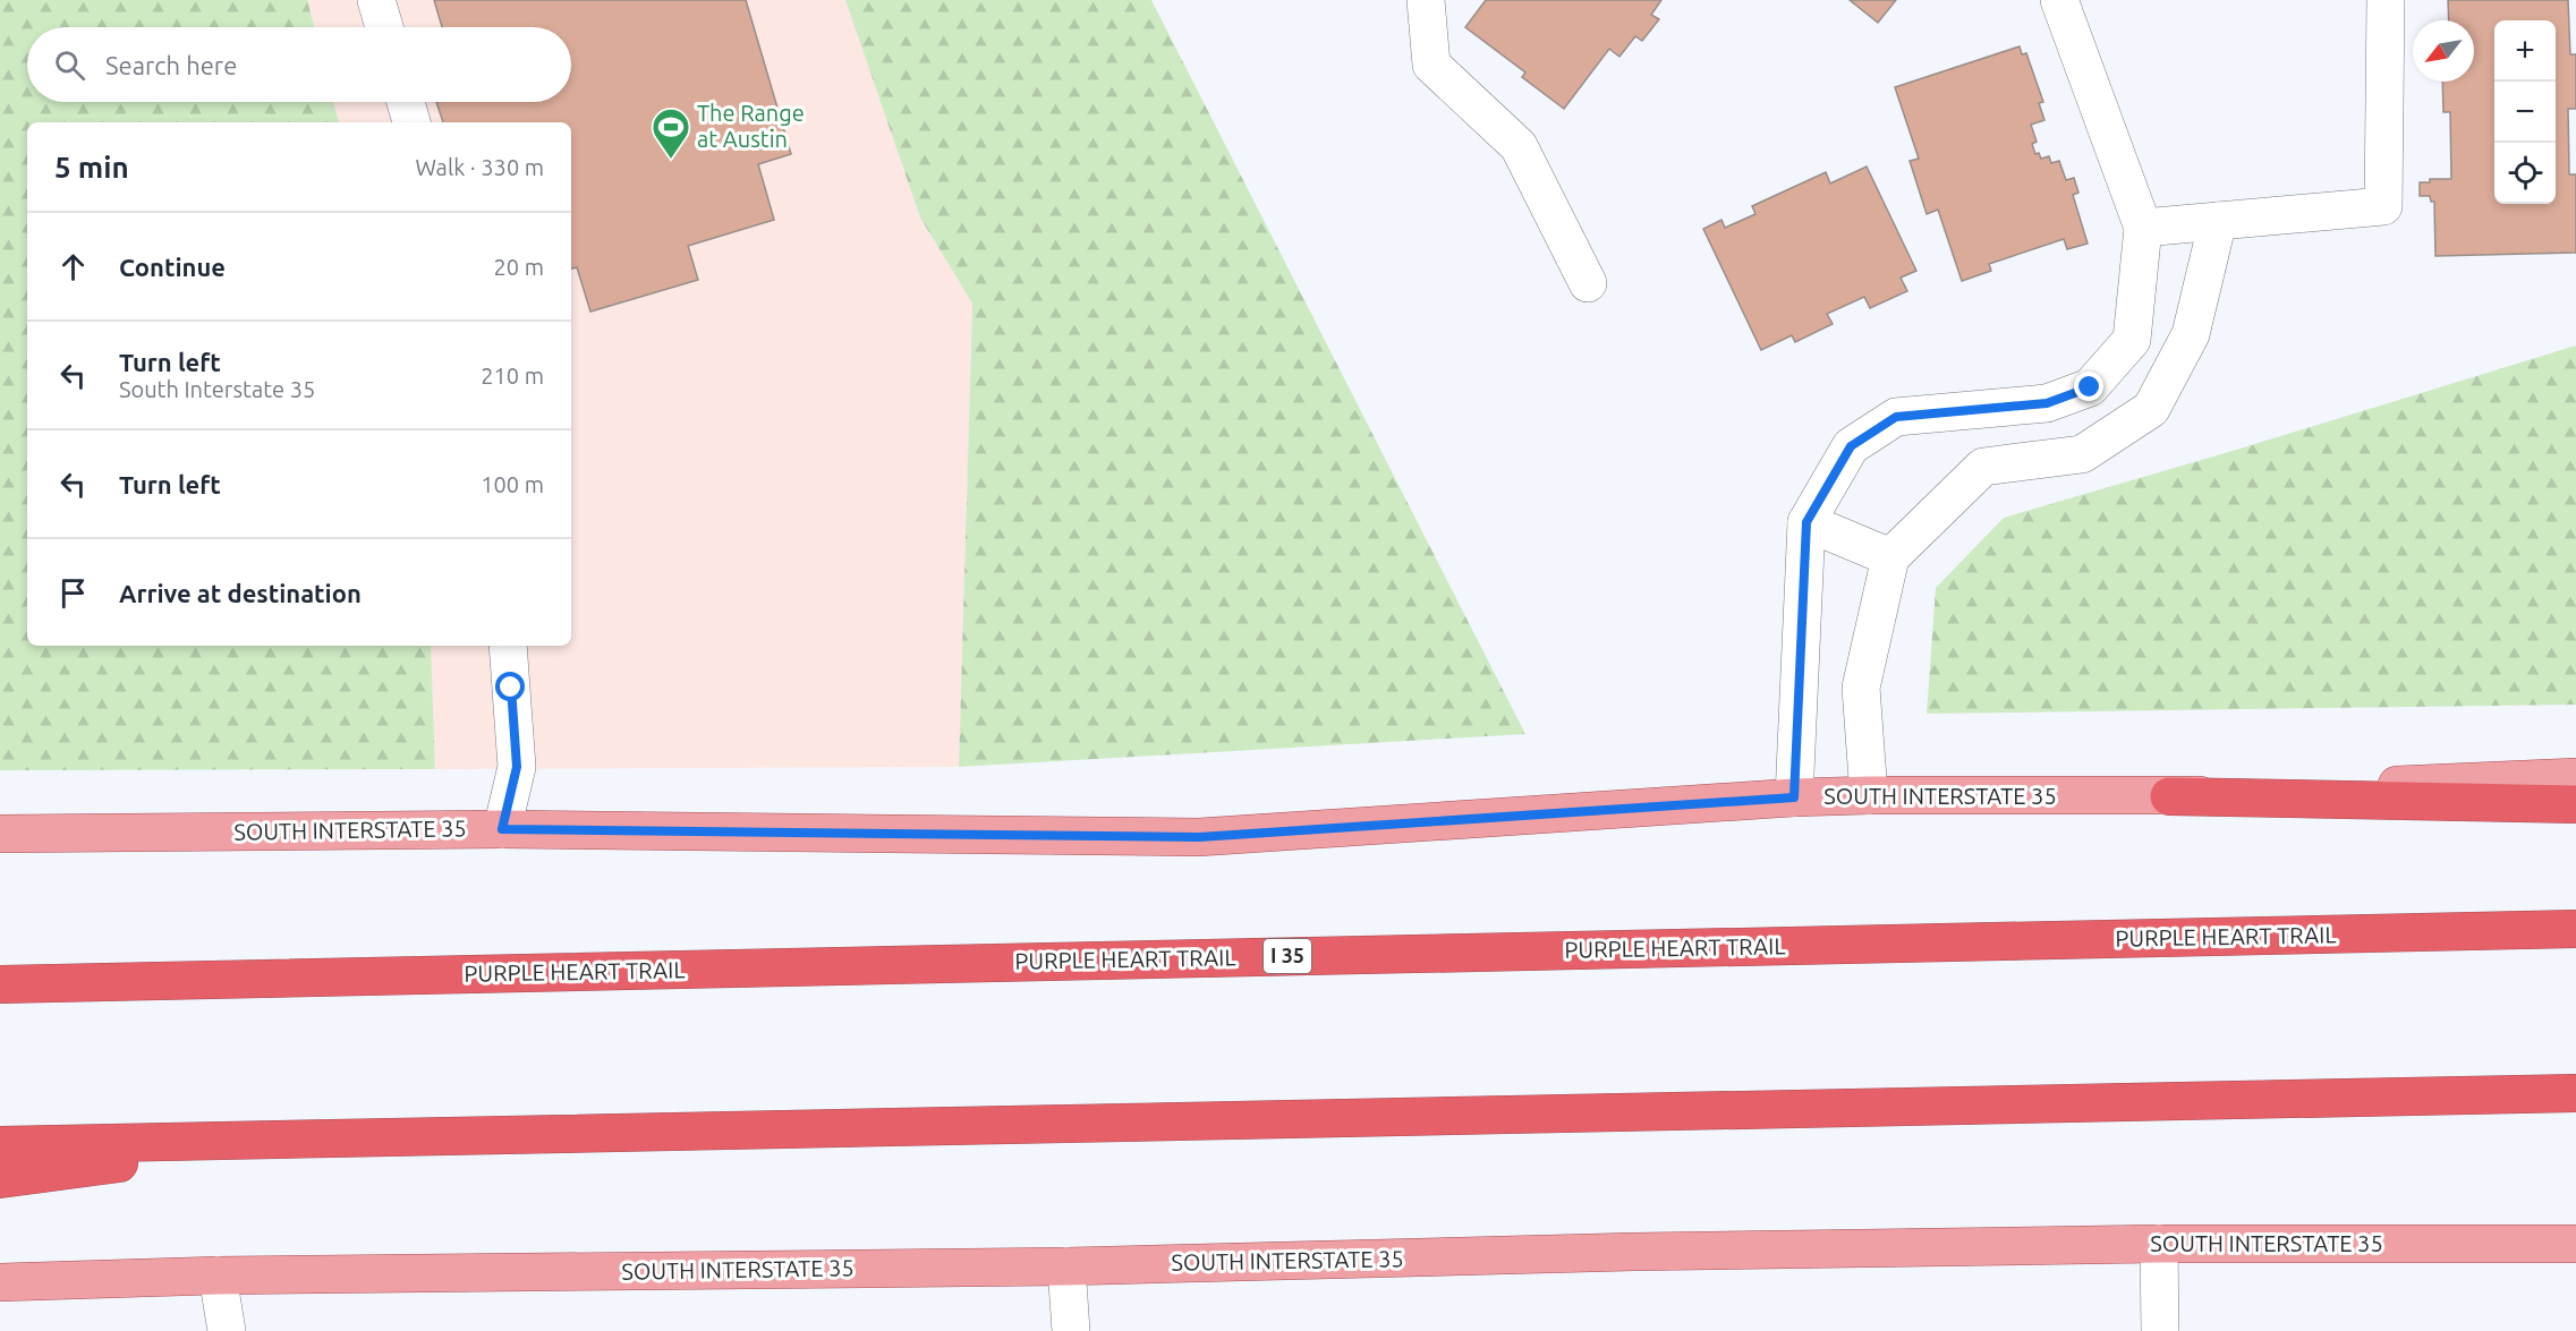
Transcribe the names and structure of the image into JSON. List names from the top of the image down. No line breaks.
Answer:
{"streets":{"highway":["PURPLE HEART TRAIL","I 35"],"main road":["SOUTH INTERSTATE 35"]},"places":{"sports":["The Range at Austin"]},"north":"bottom left","page":{"map_buttons":["+","−"],"search":"Search here","heading":["5 min","Walk · 330 m"],"list":[["Continue","20 m"],["Turn left","South Interstate 35","210 m"],["Turn left","100 m"],"Arrive at destination"]}}
